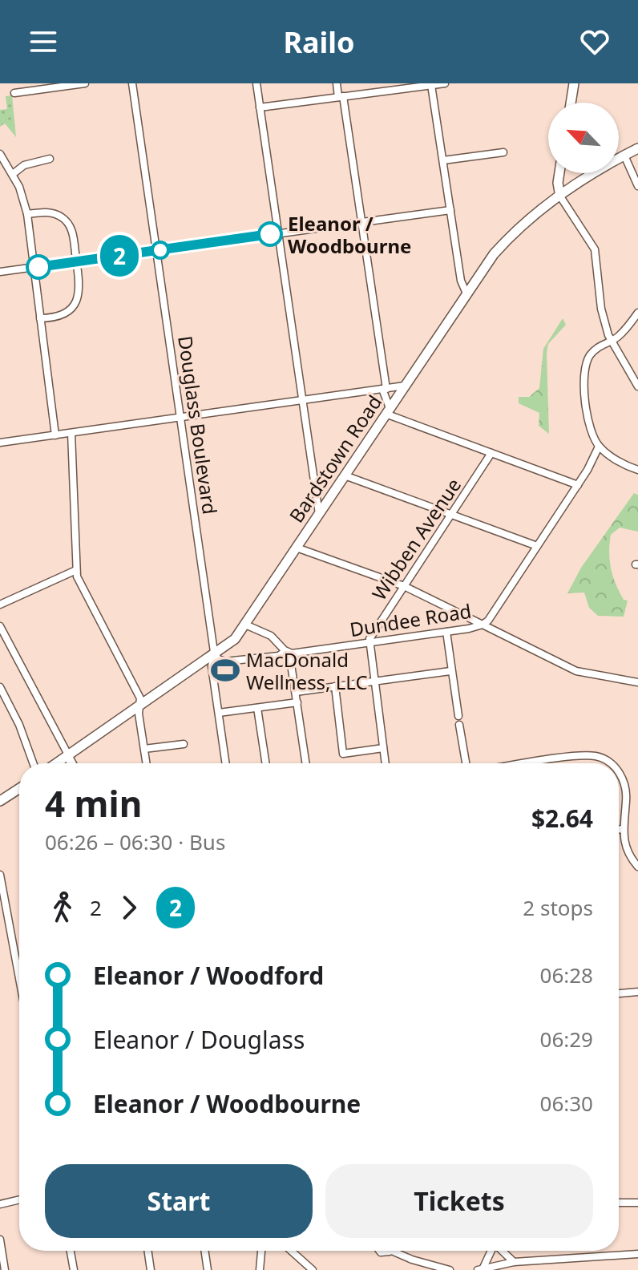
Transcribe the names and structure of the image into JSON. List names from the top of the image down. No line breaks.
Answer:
{"streets":{"main road":["Bardstown Road"],"street":["Douglass Boulevard","Wibben Avenue","Dundee Road"]},"crossings":[["Douglass Boulevard","Bardstown Road"],["Douglass Boulevard","Dundee Road"],["Bardstown Road","Dundee Road"],["Wibben Avenue","Dundee Road"]],"places":{"other":["Eleanor / Woodbourne"],"sports":["MacDonald Wellness, LLC"]},"lines":["bus line 2"],"north":"top left","page":{"header":"Railo","on_map":"2","heading":["4 min","06:26 – 06:30 · Bus","$2.64"],"legs":["2","2","2 stops"],"list":[{"name":"Eleanor / Woodford","value":"06:28"},{"name":"Eleanor / Douglass","value":"06:29"},{"name":"Eleanor / Woodbourne","value":"06:30"}],"buttons":["Start","Tickets"]}}
